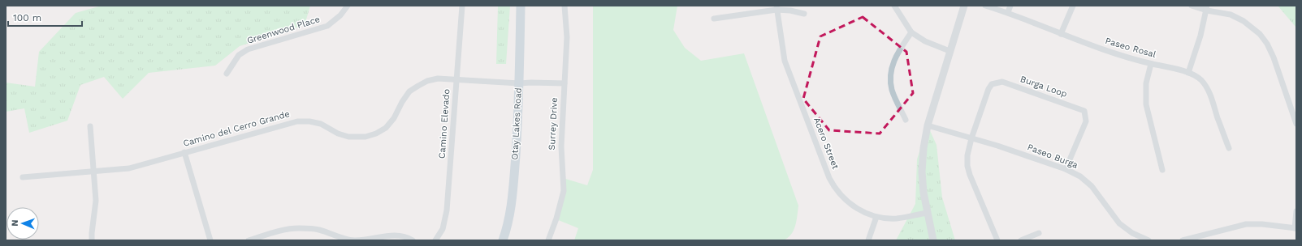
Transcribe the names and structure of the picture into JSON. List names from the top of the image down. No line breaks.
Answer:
{"streets":{"main road":["Otay Lakes Road"],"street":["Greenwood Place","Paseo Rosal","Burga Loop","Camino Elevado","Surrey Drive","Camino del Cerro Grande","Acero Street","Paseo Burga"]},"crossings":[["Burga Loop","Paseo Burga"],["Camino Elevado","Camino del Cerro Grande"],["Otay Lakes Road","Camino del Cerro Grande"],["Surrey Drive","Camino del Cerro Grande"]],"scale_bar":"100 m","north":"left"}
